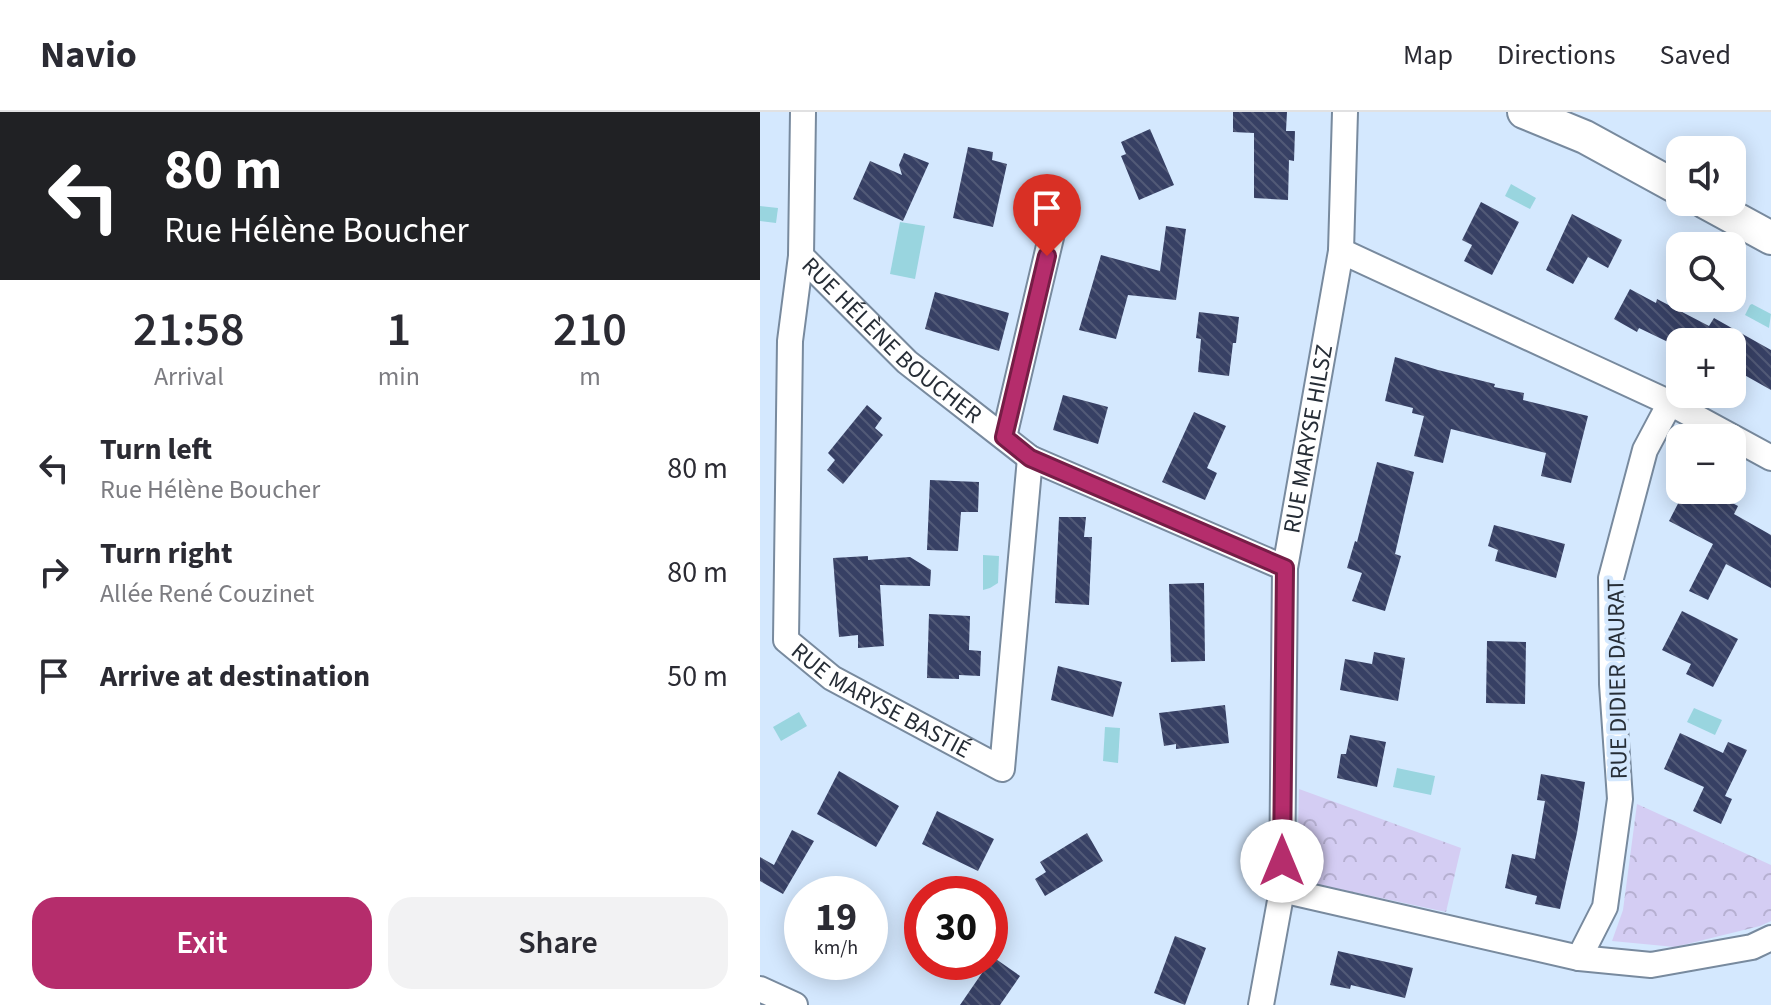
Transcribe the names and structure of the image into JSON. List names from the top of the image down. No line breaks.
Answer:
{"streets":{"street":["RUE HÉLÈNE BOUCHER","RUE MARYSE HILSZ","RUE DIDIER DAURAT","RUE MARYSE BASTIÉ"]},"crossings":[["RUE HÉLÈNE BOUCHER","RUE MARYSE HILSZ"],["RUE HÉLÈNE BOUCHER","RUE MARYSE BASTIÉ"]],"page":{"header":"Navio","nav":["Map","Directions","Saved"],"turn":["80 m","Rue Hélène Boucher"],"map_buttons":["+","−"],"eta":["21:58","Arrival","1","min","210","m"],"list":[{"name":"Turn left","note":"Rue Hélène Boucher","value":"80 m"},{"name":"Turn right","note":"Allée René Couzinet","value":"80 m"},{"name":"Arrive at destination","value":"50 m"}],"speed":"19 km/h","limit":"30","buttons":["Exit","Share"]}}
